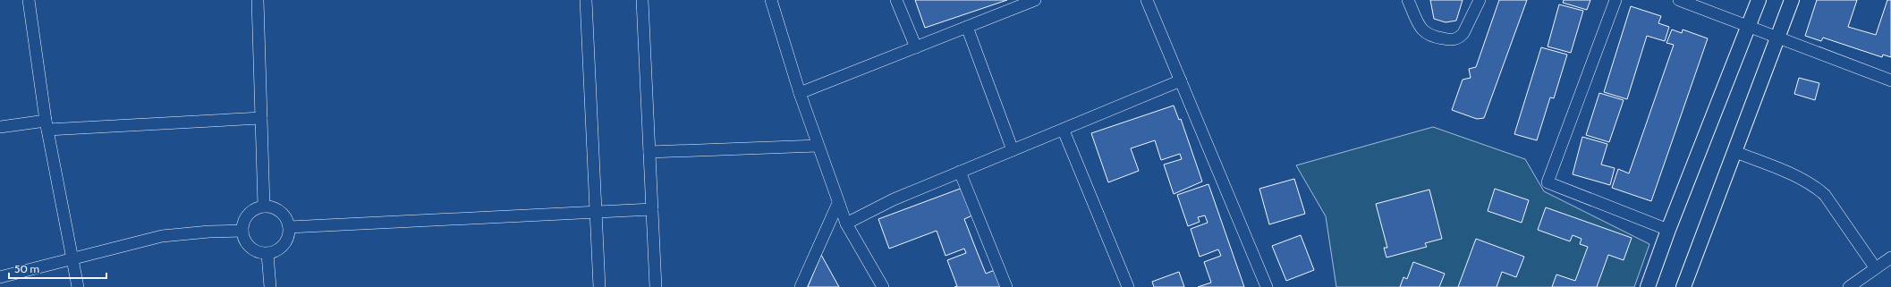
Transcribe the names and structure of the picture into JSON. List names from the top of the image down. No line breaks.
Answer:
{"scale_bar":"50 m"}
